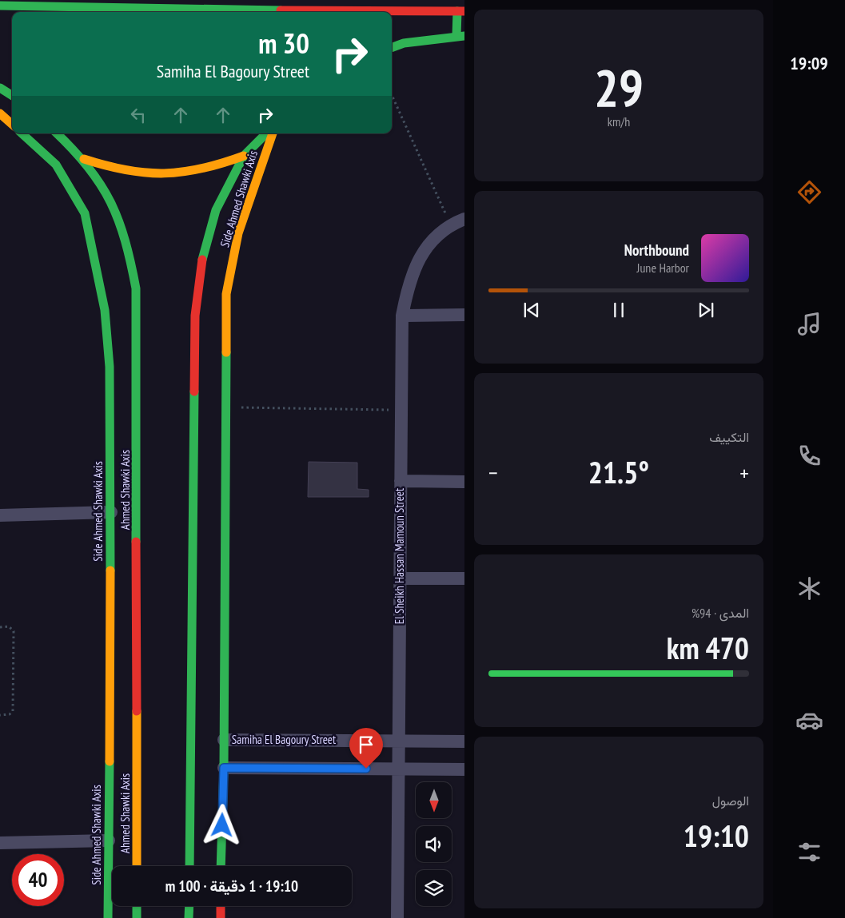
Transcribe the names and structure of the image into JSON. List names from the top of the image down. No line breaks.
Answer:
{"streets":{"main road":["Side Ahmed Shawki Axis","Ahmed Shawki Axis"],"street":["El Sheikh Hassan Mamoun Street","Samiha El Bagoury Street"]},"crossings":[["Side Ahmed Shawki Axis","Samiha El Bagoury Street"],["El Sheikh Hassan Mamoun Street","Samiha El Bagoury Street"]],"north":"bottom","page":{"tabs":"19:09","tile":[["29","km/h"],"التكييف",["المدى · 94%","470 km"],["الوصول","19:10"]],"turn":["30 m","Samiha El Bagoury Street"],"song":["Northbound","June Harbor"],"heat":["−","21.5°","+"],"limit":"40","trip":"19:10 · 1 دقيقة · 100 m"}}
